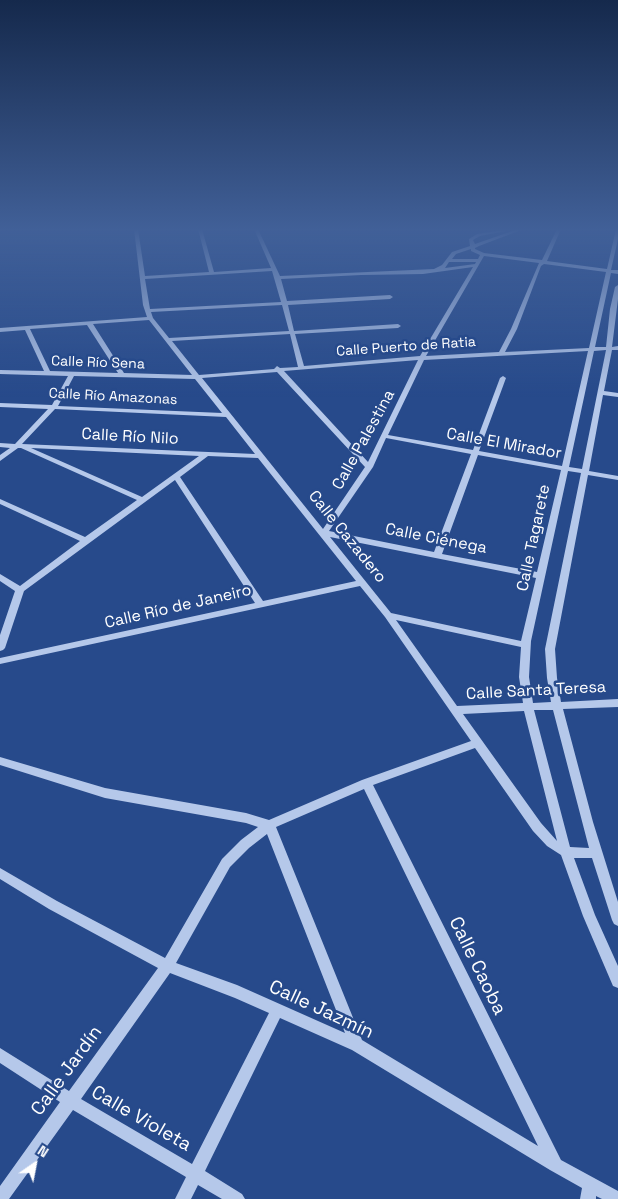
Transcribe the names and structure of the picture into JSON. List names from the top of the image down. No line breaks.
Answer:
{"streets":{"street":["Calle Puerto de Ratia","Calle Río Sena","Calle Río Amazonas","Calle Río Nilo","Calle Palestina","Calle El Mirador","Calle Cazadero","Calle Tagarete","Calle Ciénega","Calle Río de Janeiro","Calle Santa Teresa","Calle Caoba","Calle Jazmín","Calle Jardín","Calle Violeta"]},"crossings":[["Calle Puerto de Ratia","Calle Río Sena"],["Calle Puerto de Ratia","Calle Palestina"],["Calle Puerto de Ratia","Calle Cazadero"],["Calle Puerto de Ratia","Calle Tagarete"],["Calle Río Sena","Calle Cazadero"],["Calle Río Amazonas","Calle Cazadero"],["Calle Río Nilo","Calle Cazadero"],["Calle Palestina","Calle El Mirador"],["Calle Palestina","Calle Cazadero"],["Calle Palestina","Calle Ciénega"],["Calle El Mirador","Calle Tagarete"],["Calle Cazadero","Calle Tagarete"],["Calle Cazadero","Calle Ciénega"],["Calle Cazadero","Calle Río de Janeiro"],["Calle Cazadero","Calle Santa Teresa"],["Calle Cazadero","Calle Jardín"],["Calle Tagarete","Calle Ciénega"],["Calle Tagarete","Calle Santa Teresa"],["Calle Caoba","Calle Jazmín"],["Calle Caoba","Calle Jardín"],["Calle Jazmín","Calle Jardín"],["Calle Jardín","Calle Violeta"]],"north":"top right"}
